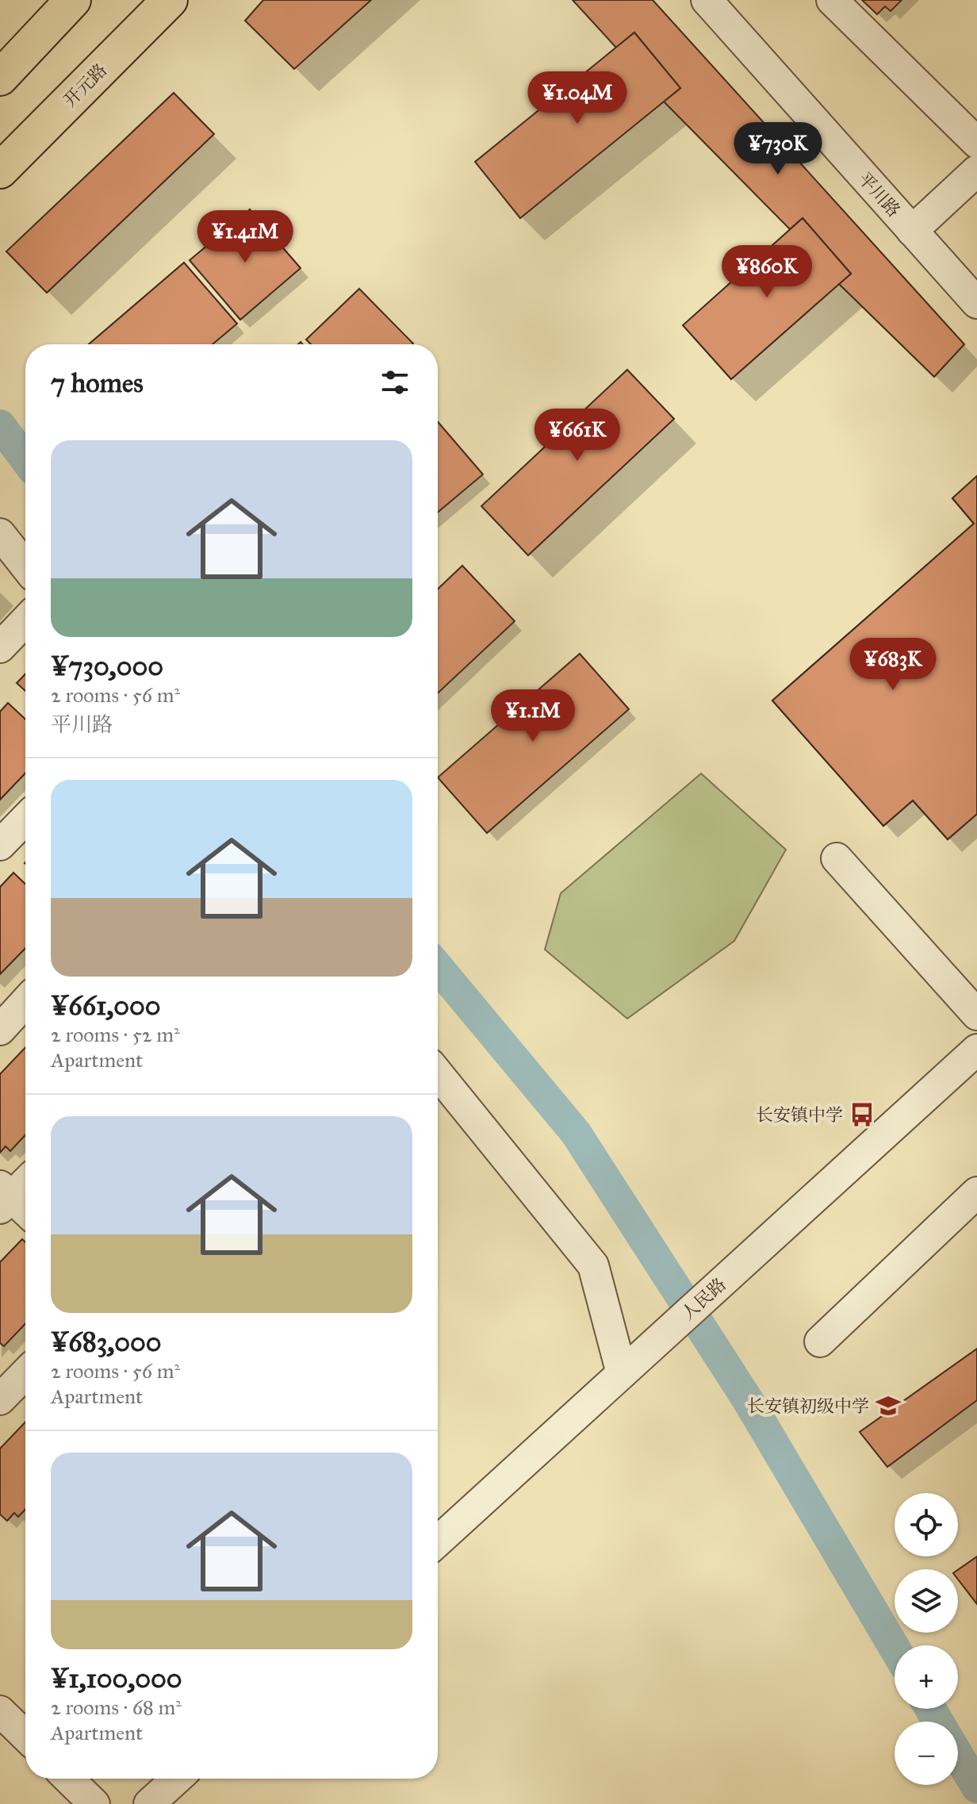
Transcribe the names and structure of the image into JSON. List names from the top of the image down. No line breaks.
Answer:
{"streets":{"main road":["开元路"],"street":["平川路","人民路"]},"places":{"bus stop":["长安镇中学"],"school or university":["长安镇初级中学"]},"page":{"price":["¥1.04M","¥730K","¥1.41M","¥860K","¥661K","¥683K","¥1.1M"],"heading":"7 homes","list":[{"name":"¥730,000","note":"2 rooms · 56 m² · 平川路"},{"name":"¥661,000","note":"2 rooms · 52 m² · Apartment"},{"name":"¥683,000","note":"2 rooms · 56 m² · Apartment"},{"name":"¥1,100,000","note":"2 rooms · 68 m² · Apartment"}],"map_buttons":["+","−"]}}
